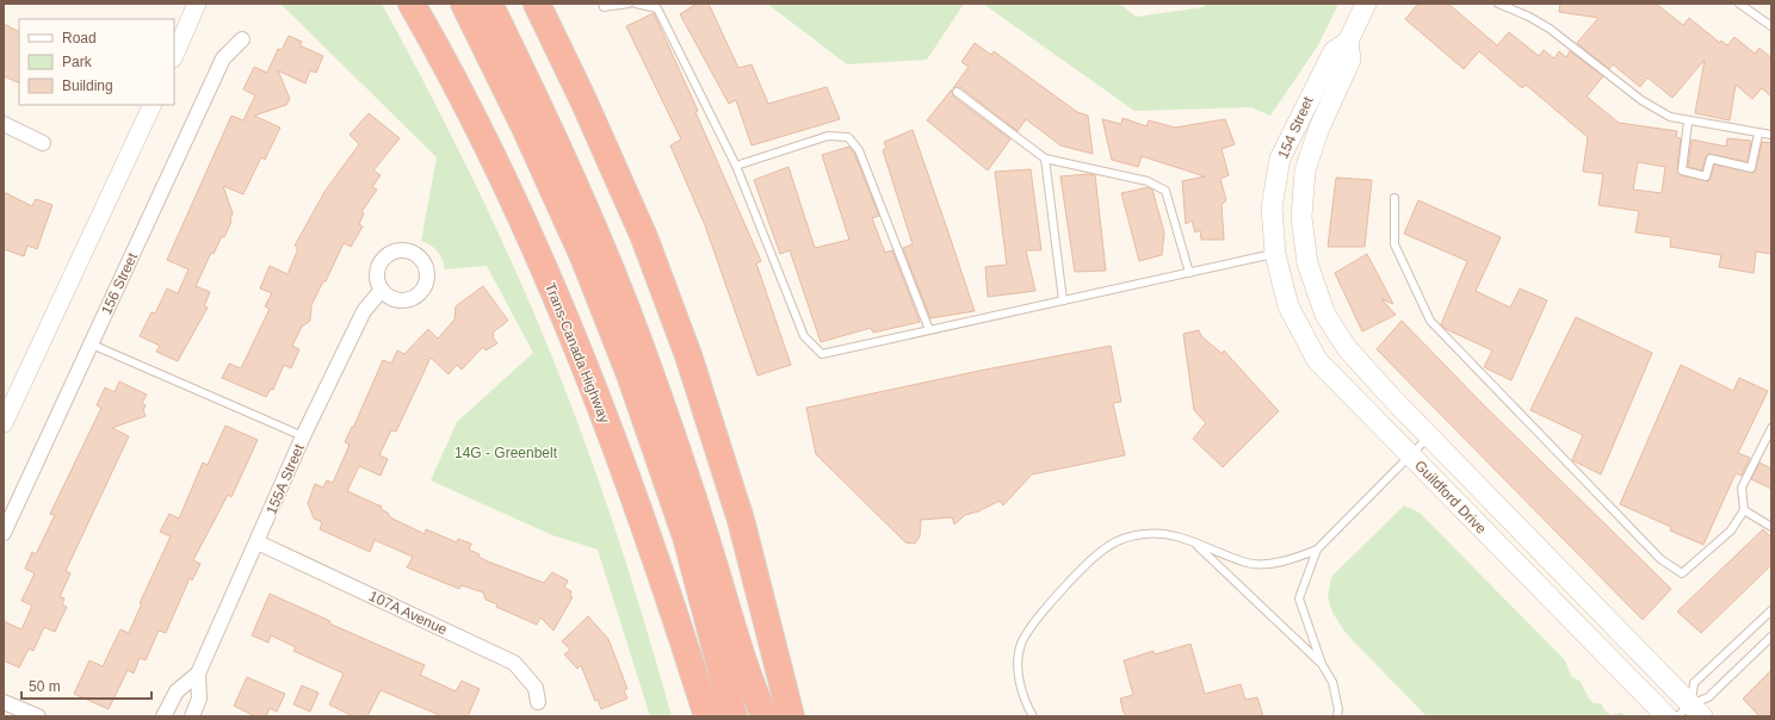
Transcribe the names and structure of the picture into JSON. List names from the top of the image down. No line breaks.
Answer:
{"streets":{"highway":["Trans-Canada Highway"],"main road":["154 Street","Guildford Drive"],"street":["156 Street","155A Street","107A Avenue"]},"crossings":[["154 Street","Guildford Drive"],["155A Street","107A Avenue"]],"parks":["14G - Greenbelt"],"legend":["Road","Park","Building"],"scale_bar":"50 m"}
